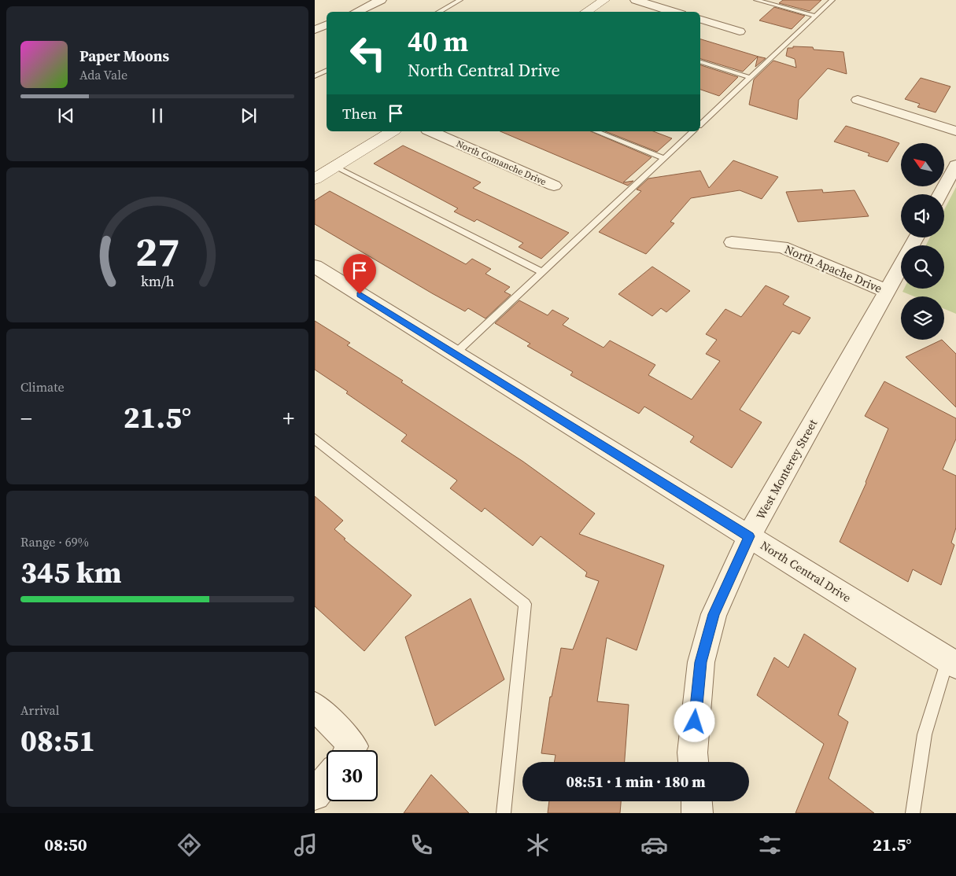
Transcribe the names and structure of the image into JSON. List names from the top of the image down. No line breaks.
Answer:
{"streets":{"street":["North Comanche Drive","North Apache Drive","West Monterey Street","North Central Drive"]},"crossings":[["North Apache Drive","West Monterey Street"],["West Monterey Street","North Central Drive"]],"north":"top left","page":{"turn":["40 m","North Central Drive"],"song":["Paper Moons","Ada Vale"],"then":"Then","tile":["Climate",["Range · 69%","345 km"],["Arrival","08:51"]],"heat":["−","21.5°","+"],"limit":"30","trip":"08:51 · 1 min · 180 m","tabs":["08:50","21.5°"],"gauge":["27","km/h"]}}
